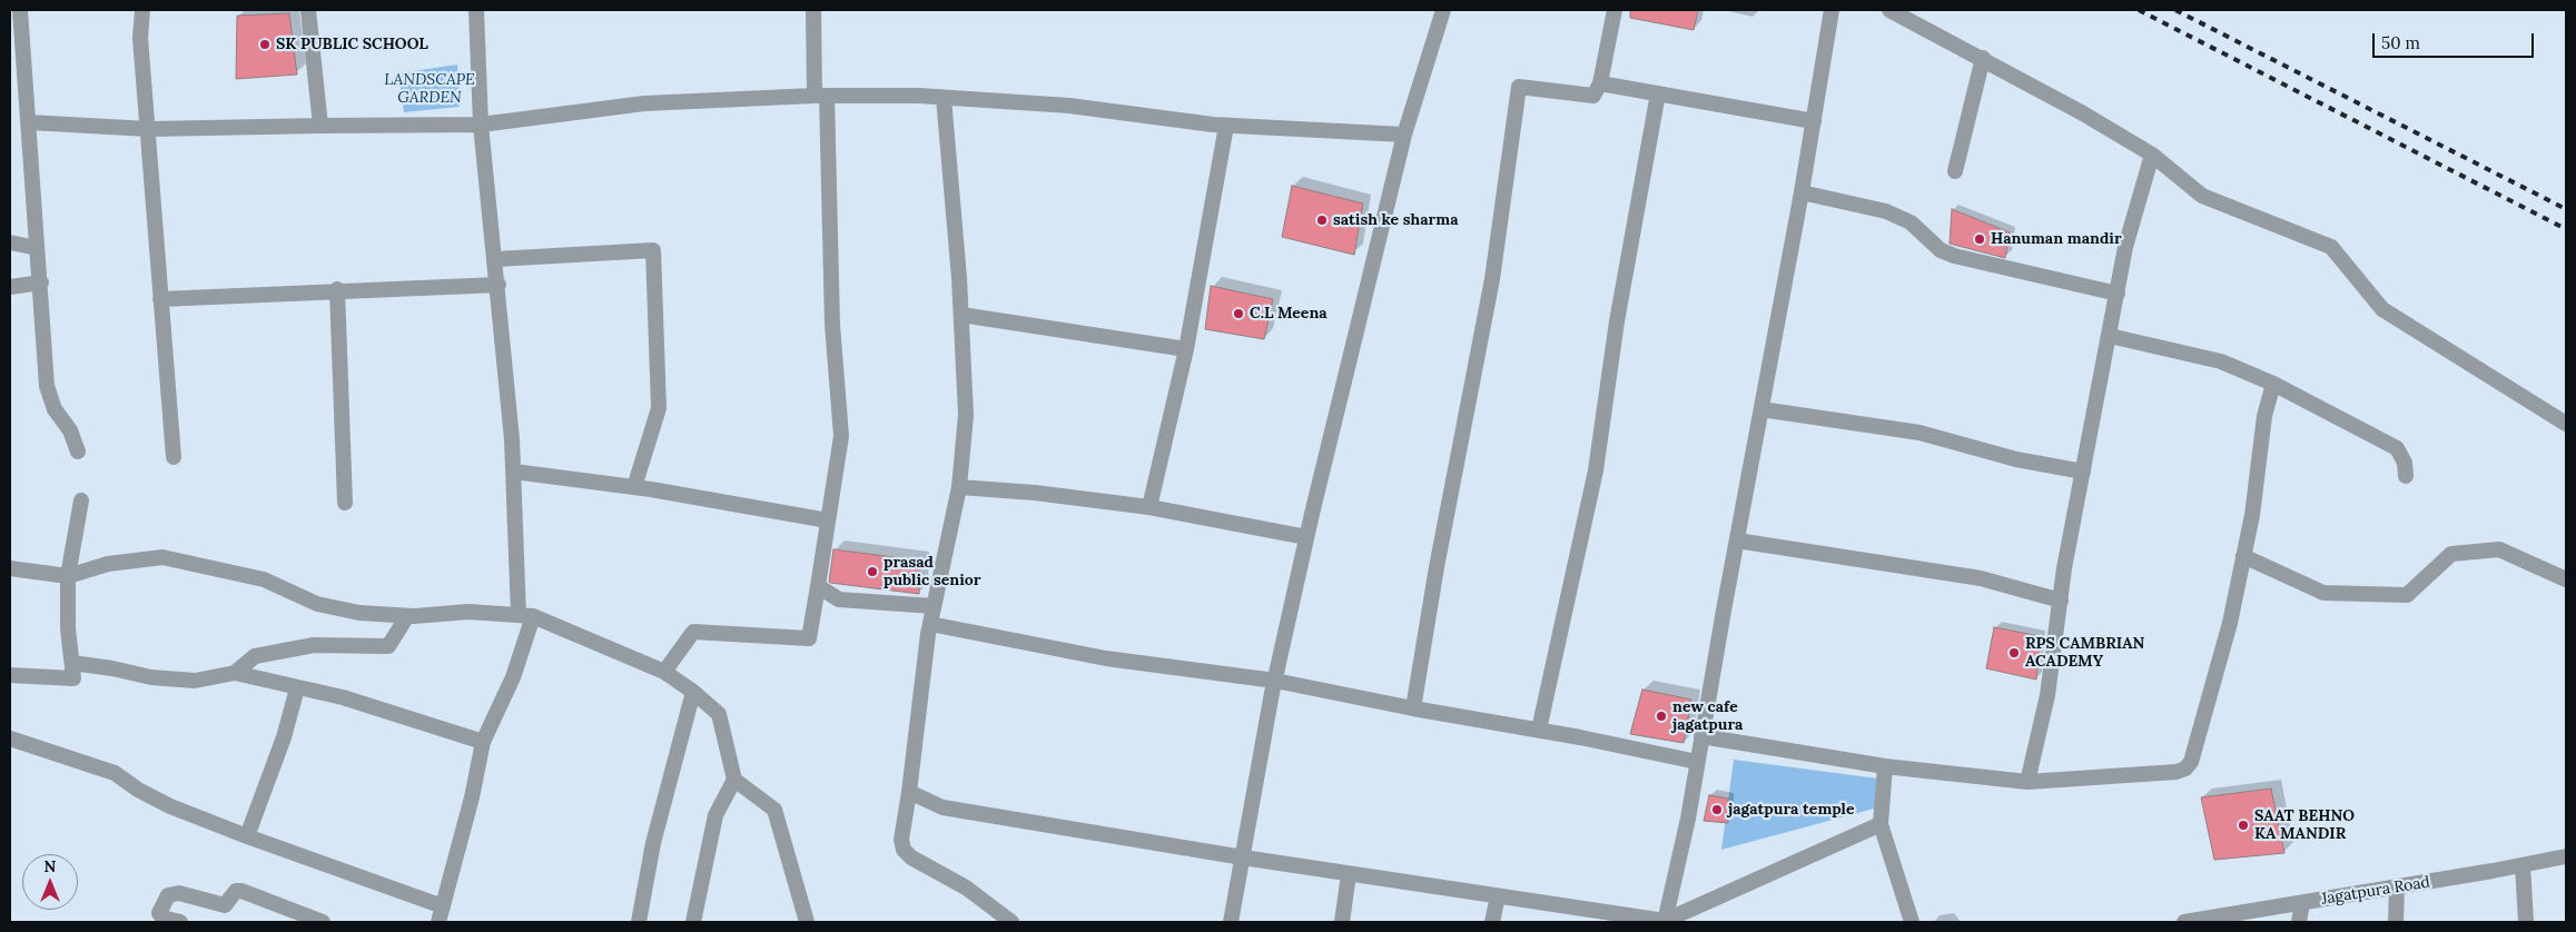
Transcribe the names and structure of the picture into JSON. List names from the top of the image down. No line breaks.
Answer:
{"streets":{"street":["Jagatpura Road"]},"parks":["LANDSCAPE GARDEN"],"places":["SK PUBLIC SCHOOL","satish ke sharma","Hanuman mandir","C.L Meena","prasad public senior","RPS CAMBRIAN ACADEMY","new cafe jagatpura","jagatpura temple","SAAT BEHNO KA MANDIR"],"scale_bar":"50 m","north":"top"}
